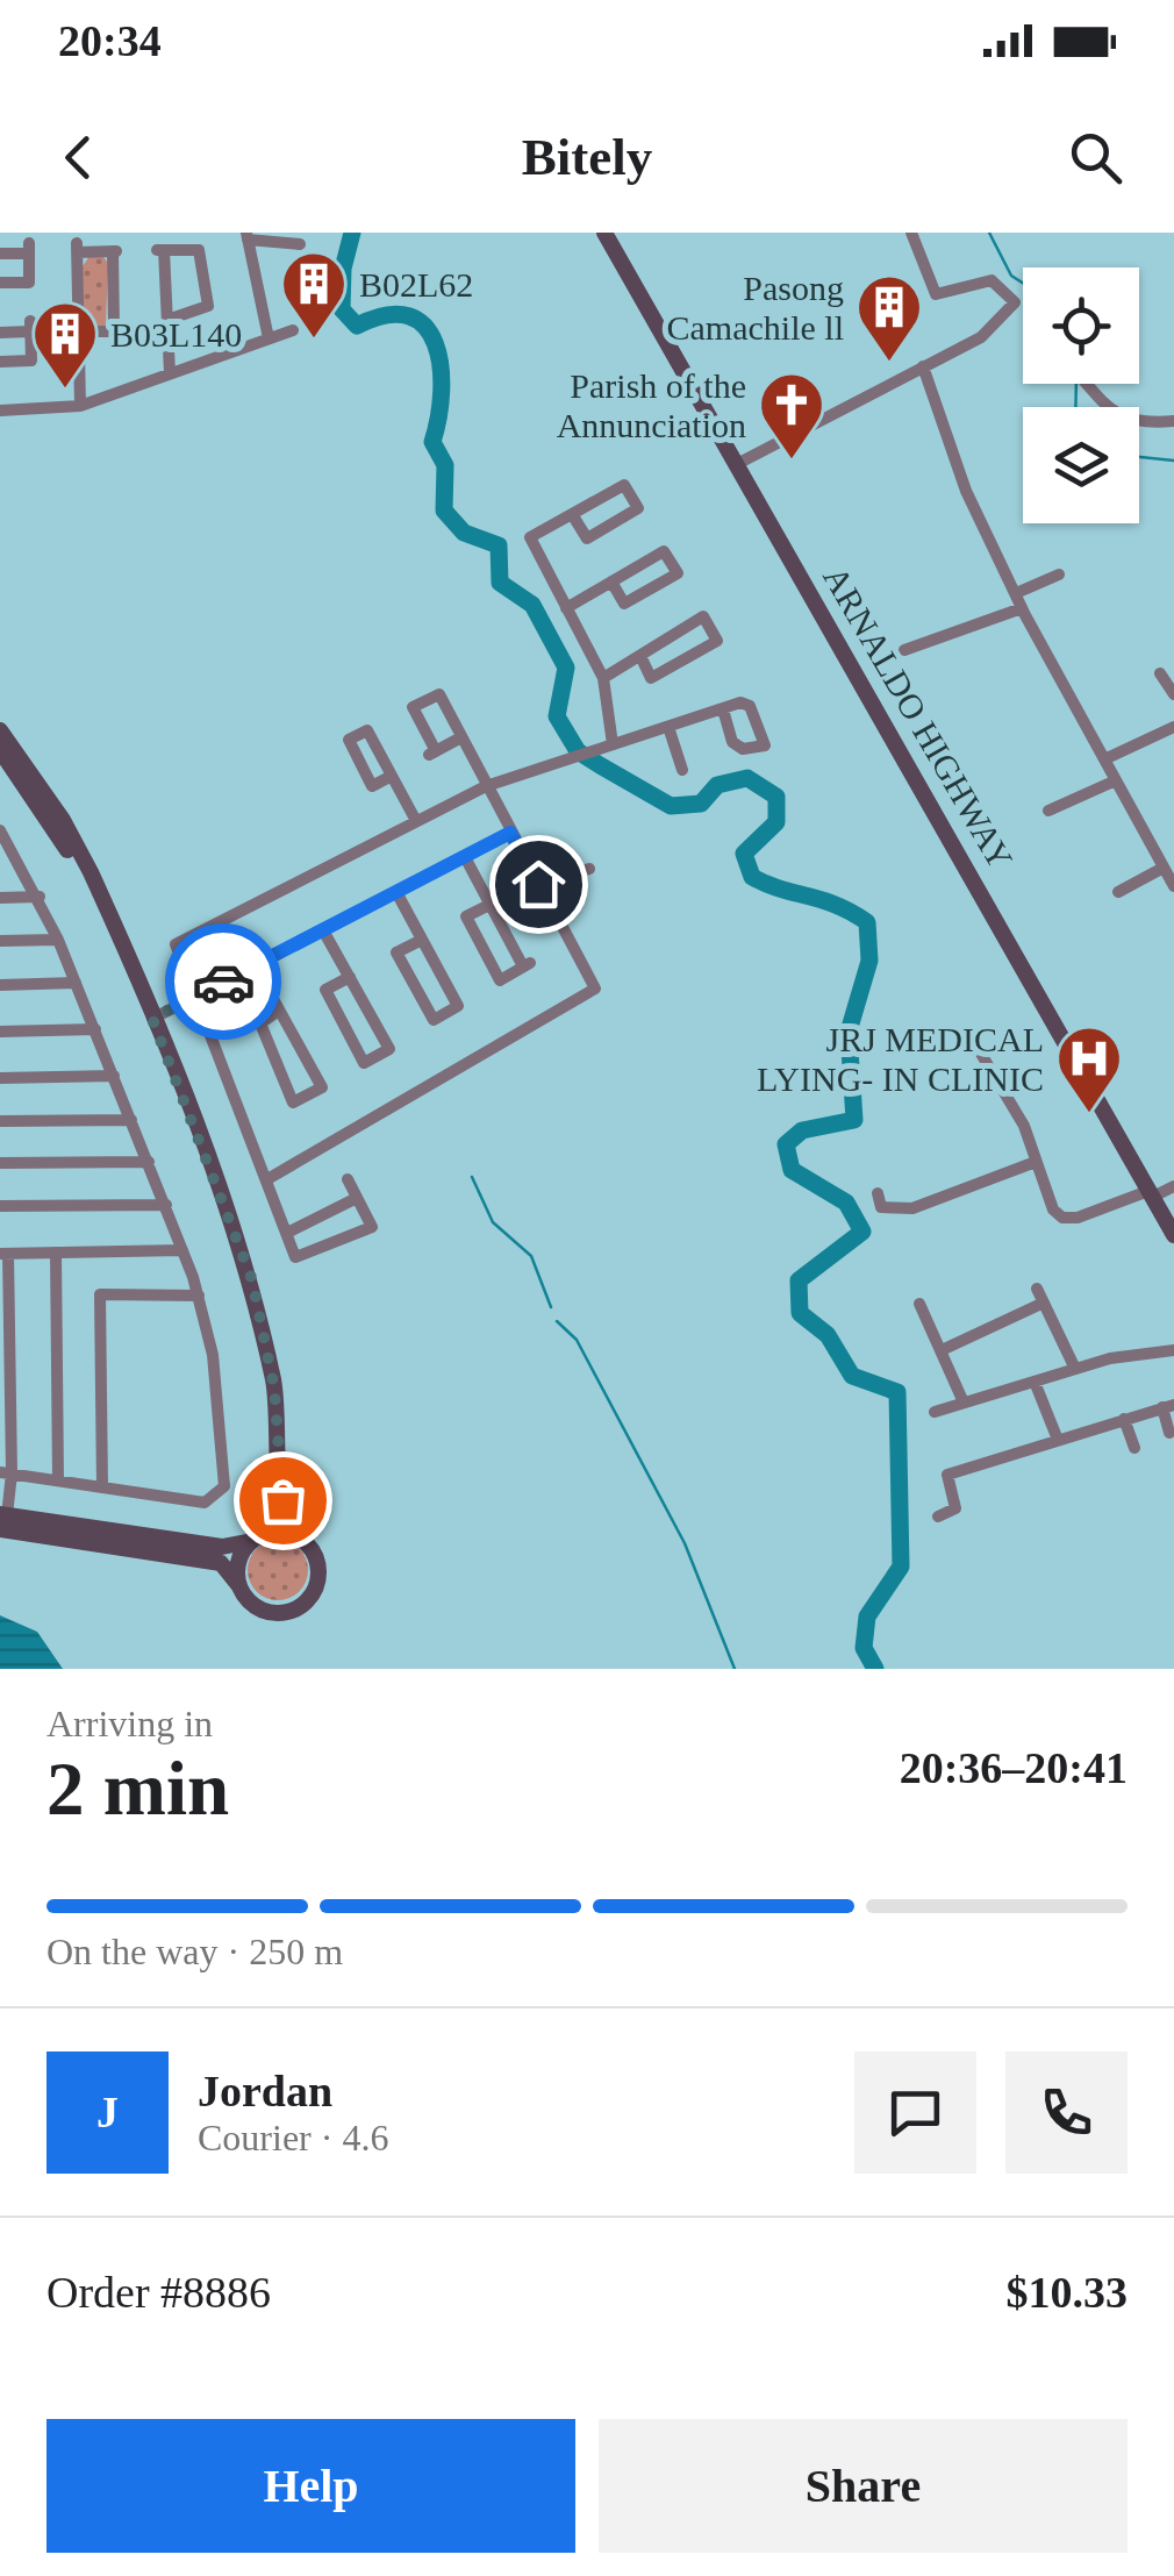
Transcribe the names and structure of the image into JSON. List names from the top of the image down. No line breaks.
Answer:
{"streets":{"street":["ARNALDO HIGHWAY"]},"places":{"building":["B02L62","Pasong Camachile ll","B03L140"],"church":["Parish of the Annunciation"],"hospital":["JRJ MEDICAL LYING- IN CLINIC"]},"page":{"status":"20:34","header":"Bitely","heading":["2 min","Arriving in","20:36–20:41"],"panel":["Jordan","Courier · 4.6","Order #8886","$10.33"],"bar":"On the way · 250 m","round":"J","buttons":["Help","Share"]}}
